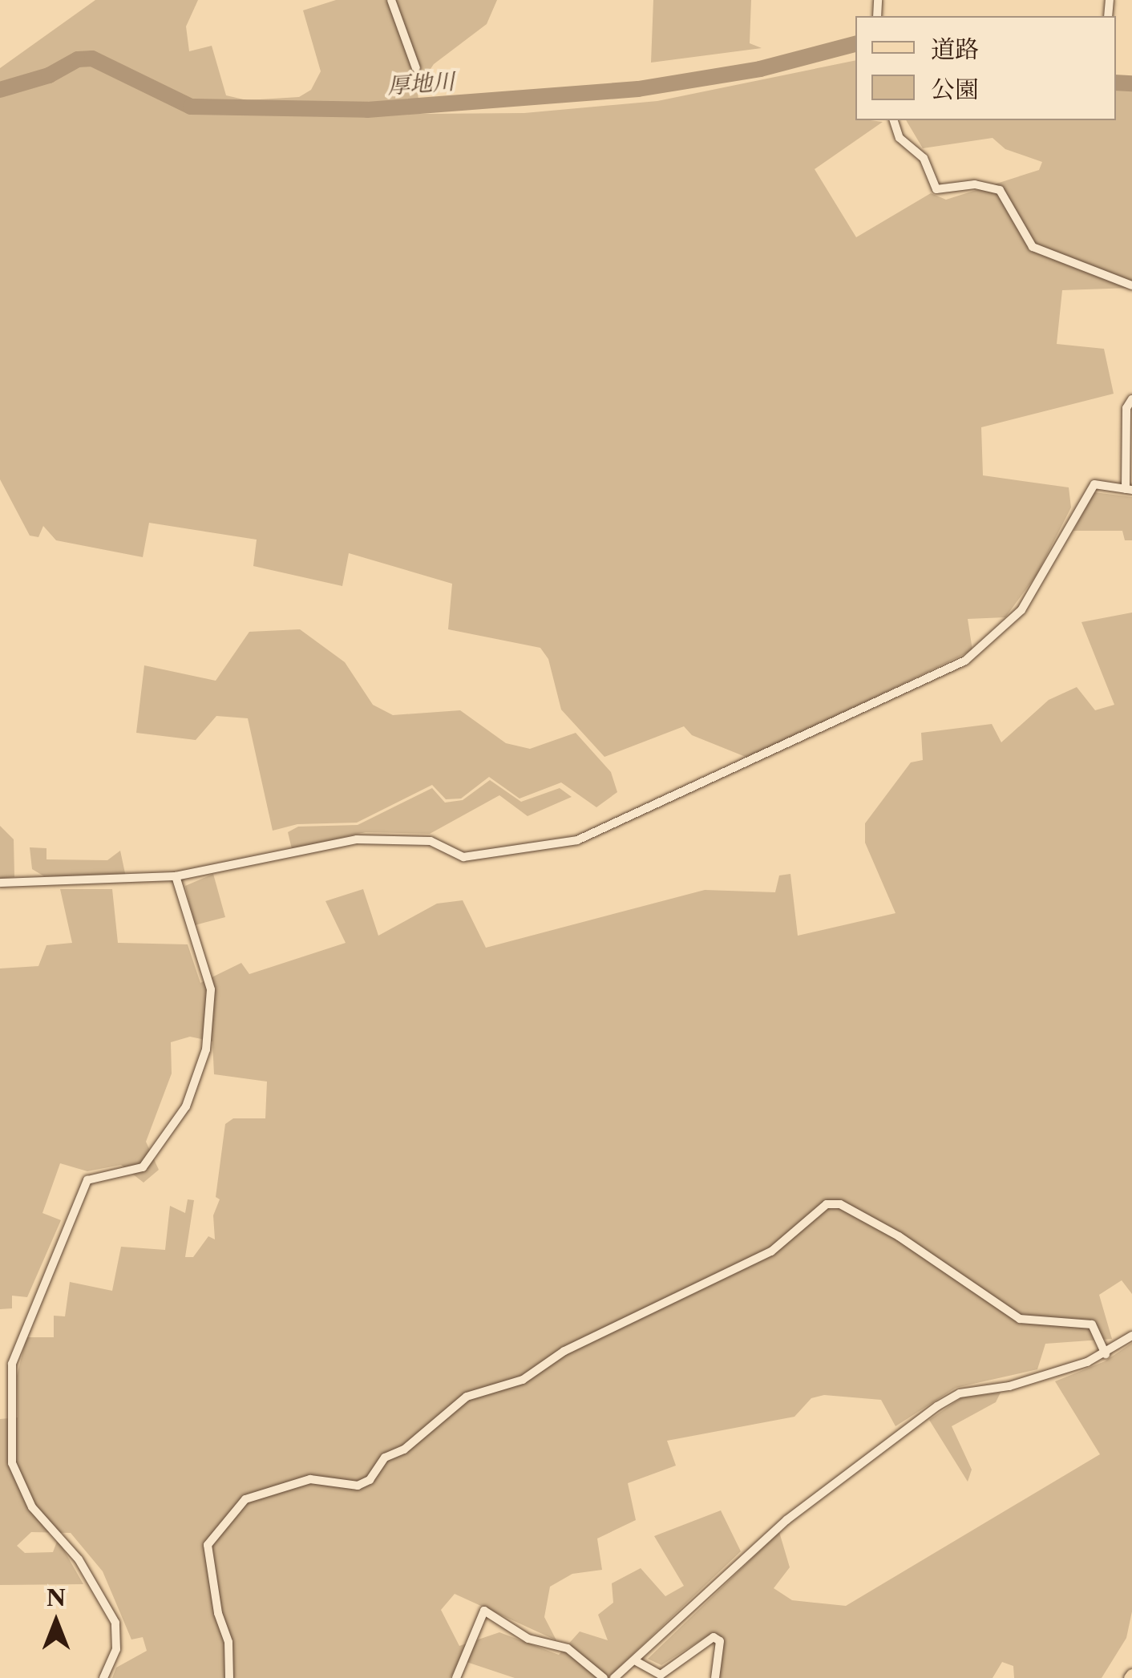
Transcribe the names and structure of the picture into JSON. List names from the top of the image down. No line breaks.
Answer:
{"water":["厚地川"],"legend":["道路","公園"],"north":"top"}
